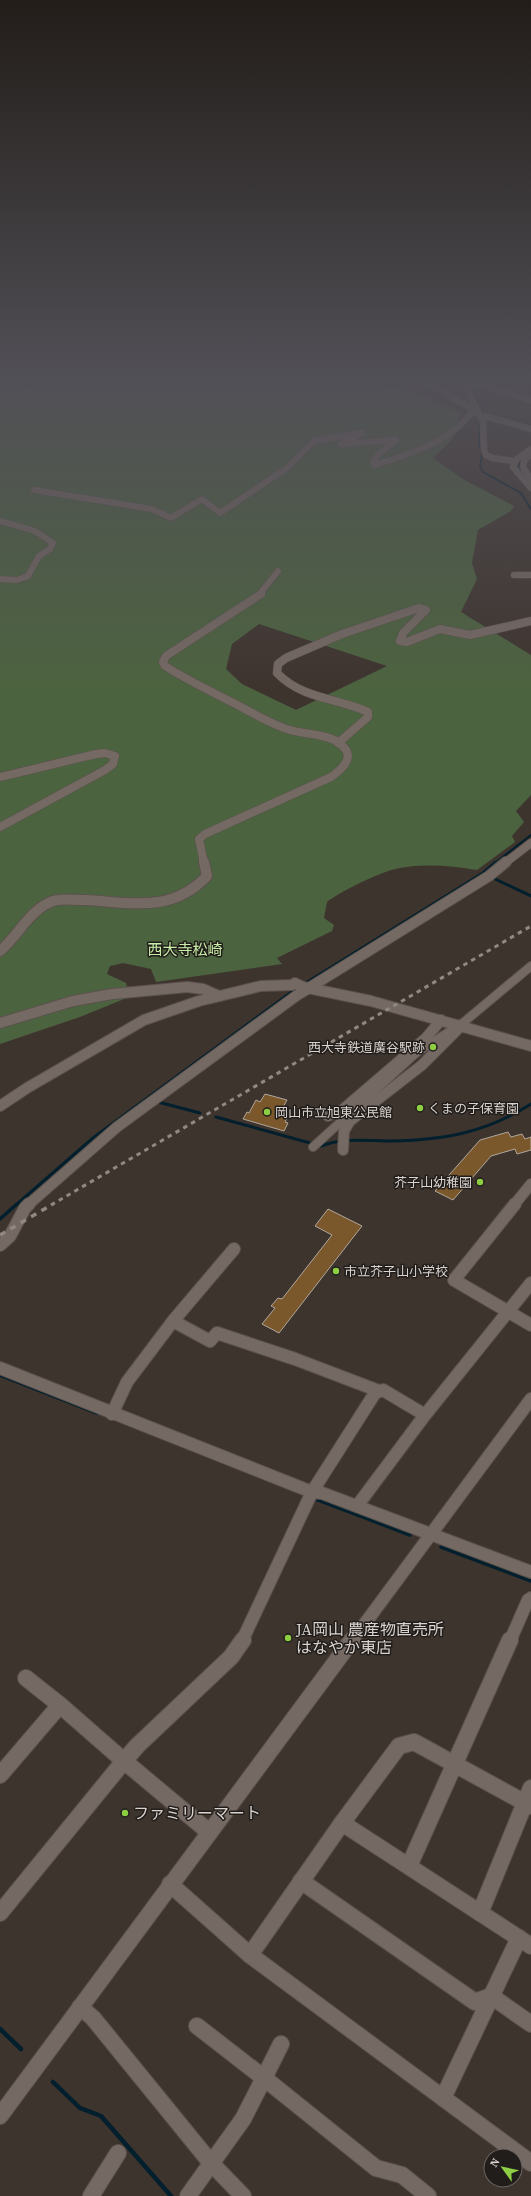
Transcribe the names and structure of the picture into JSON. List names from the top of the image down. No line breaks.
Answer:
{"districts":["西大寺松崎"],"places":["西大寺鉄道廣谷駅跡","くまの子保育園","岡山市立旭東公民館","芥子山幼稚園","市立芥子山小学校","JA岡山 農産物直売所 はなやか東店","ファミリーマート"],"north":"top left"}
